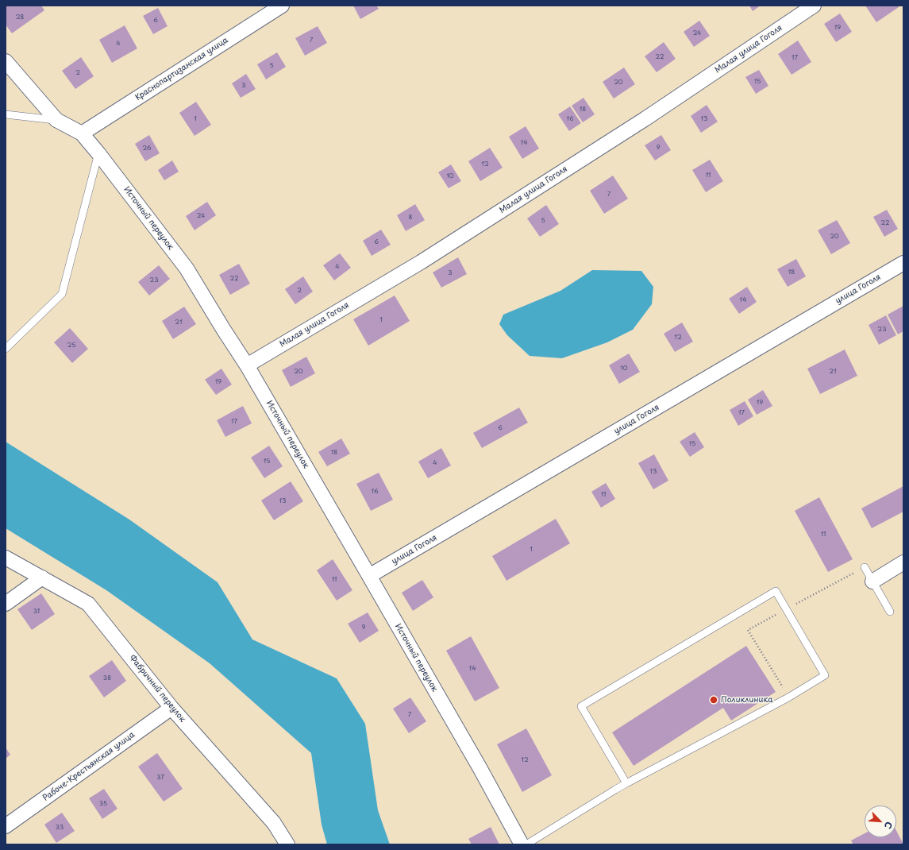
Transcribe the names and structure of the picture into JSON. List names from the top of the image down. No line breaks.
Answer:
{"streets":{"street":["Малая улица Гоголя","Краснопартизанская улица","Источный переулок","улица Гоголя","Фабричный переулок","Рабоче-Крестьянская улица"]},"crossings":[["Малая улица Гоголя","Источный переулок"],["Краснопартизанская улица","Источный переулок"],["Источный переулок","улица Гоголя"],["Фабричный переулок","Рабоче-Крестьянская улица"]],"places":["Поликлиника"],"house_numbers":["28","6","19","24","7","4","22","17","5","2","15","20","3","18","1","16","13","14","9","26","12","11","10","7","24","8","5","22","20","6","4","18","3","22","23","2","14","1","21","23","12","25","10","20","21","19","19","17","17","6","15","18","15","4","13","16","11","13","11","1","11","31","9","14","38","7","12","37","35","33"],"north":"bottom right"}
